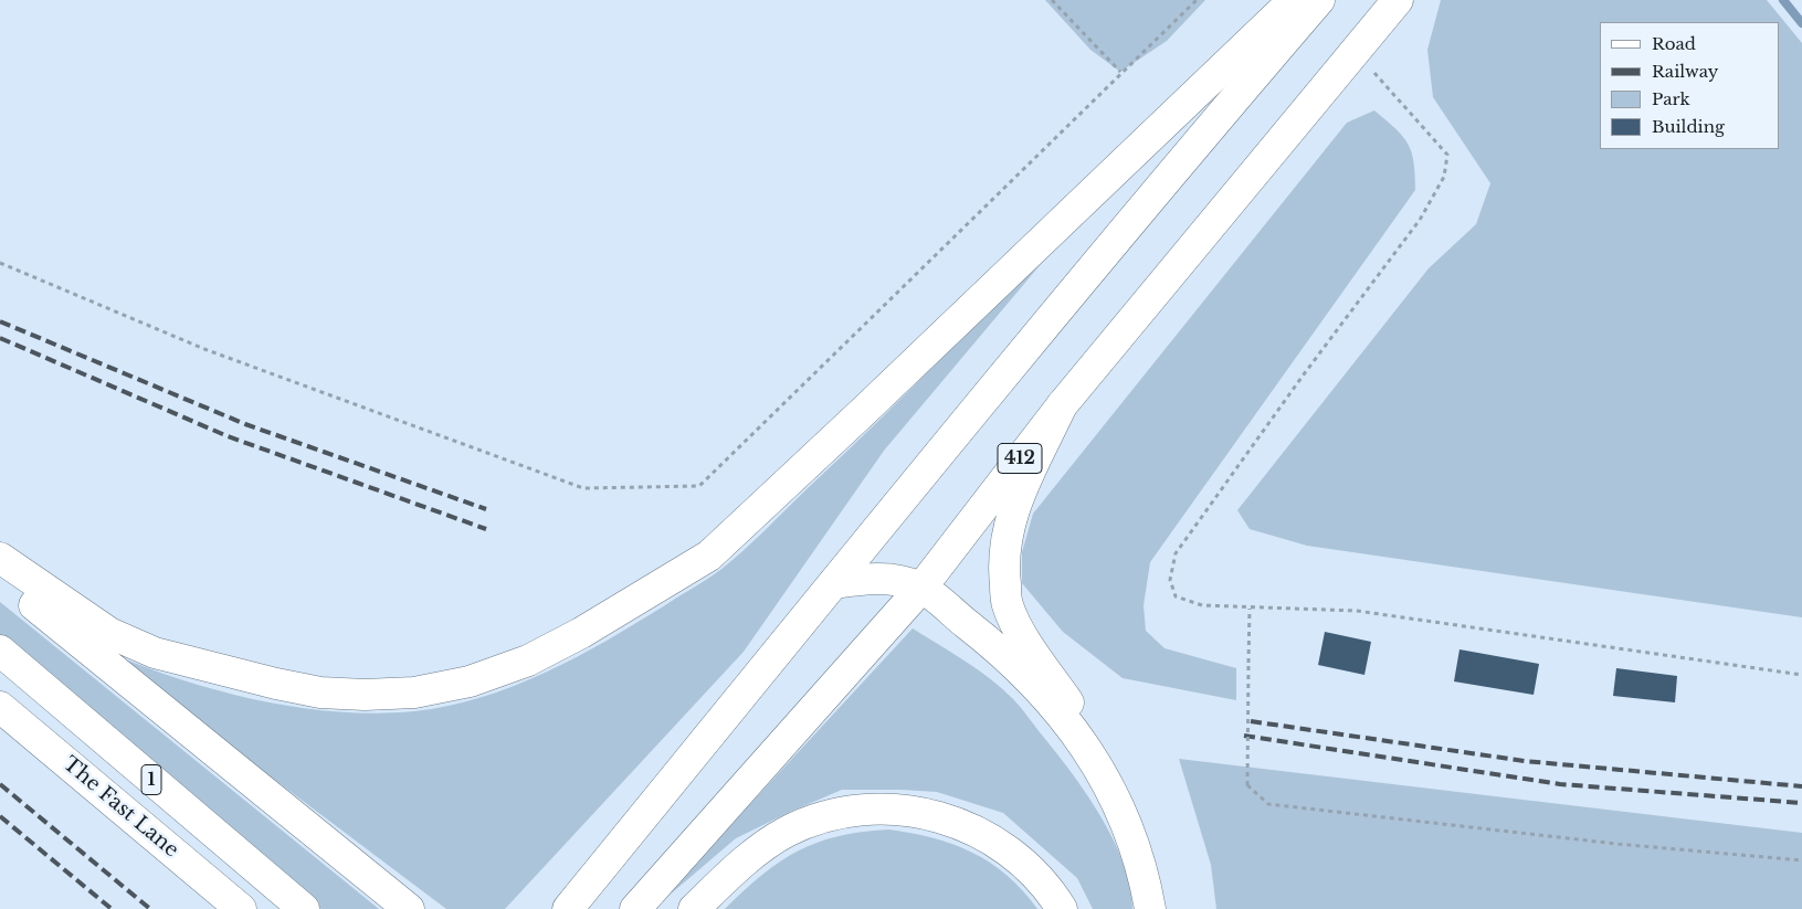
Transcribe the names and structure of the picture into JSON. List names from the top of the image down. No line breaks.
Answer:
{"streets":{"main road":["412","1","The Fast Lane"]},"legend":["Road","Railway","Park","Building"]}
